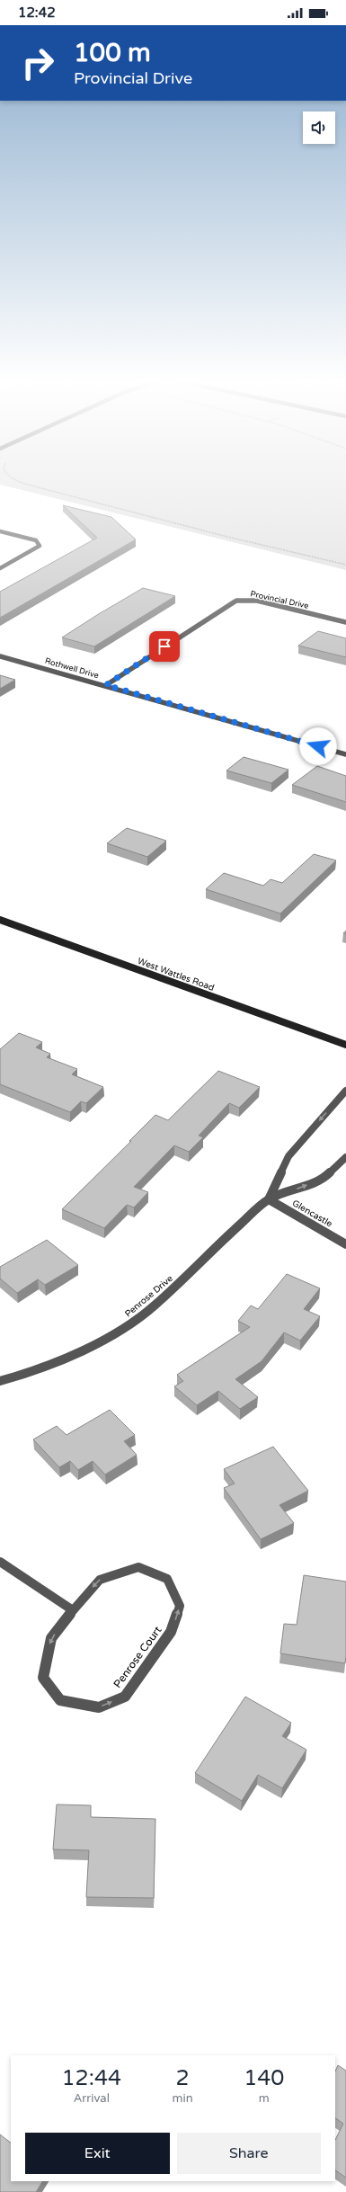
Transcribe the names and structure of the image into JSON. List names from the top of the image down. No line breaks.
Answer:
{"streets":{"street":["Provincial Drive","Rothwell Drive","West Wattles Road","Glencastle","Penrose Drive","Penrose Court"]},"crossings":[["Provincial Drive","Rothwell Drive"],["Glencastle","Penrose Drive"]],"page":{"status":"12:42","turn":["100 m","Provincial Drive"],"eta":["12:44","Arrival","2","min","140","m"],"buttons":["Exit","Share"]}}
